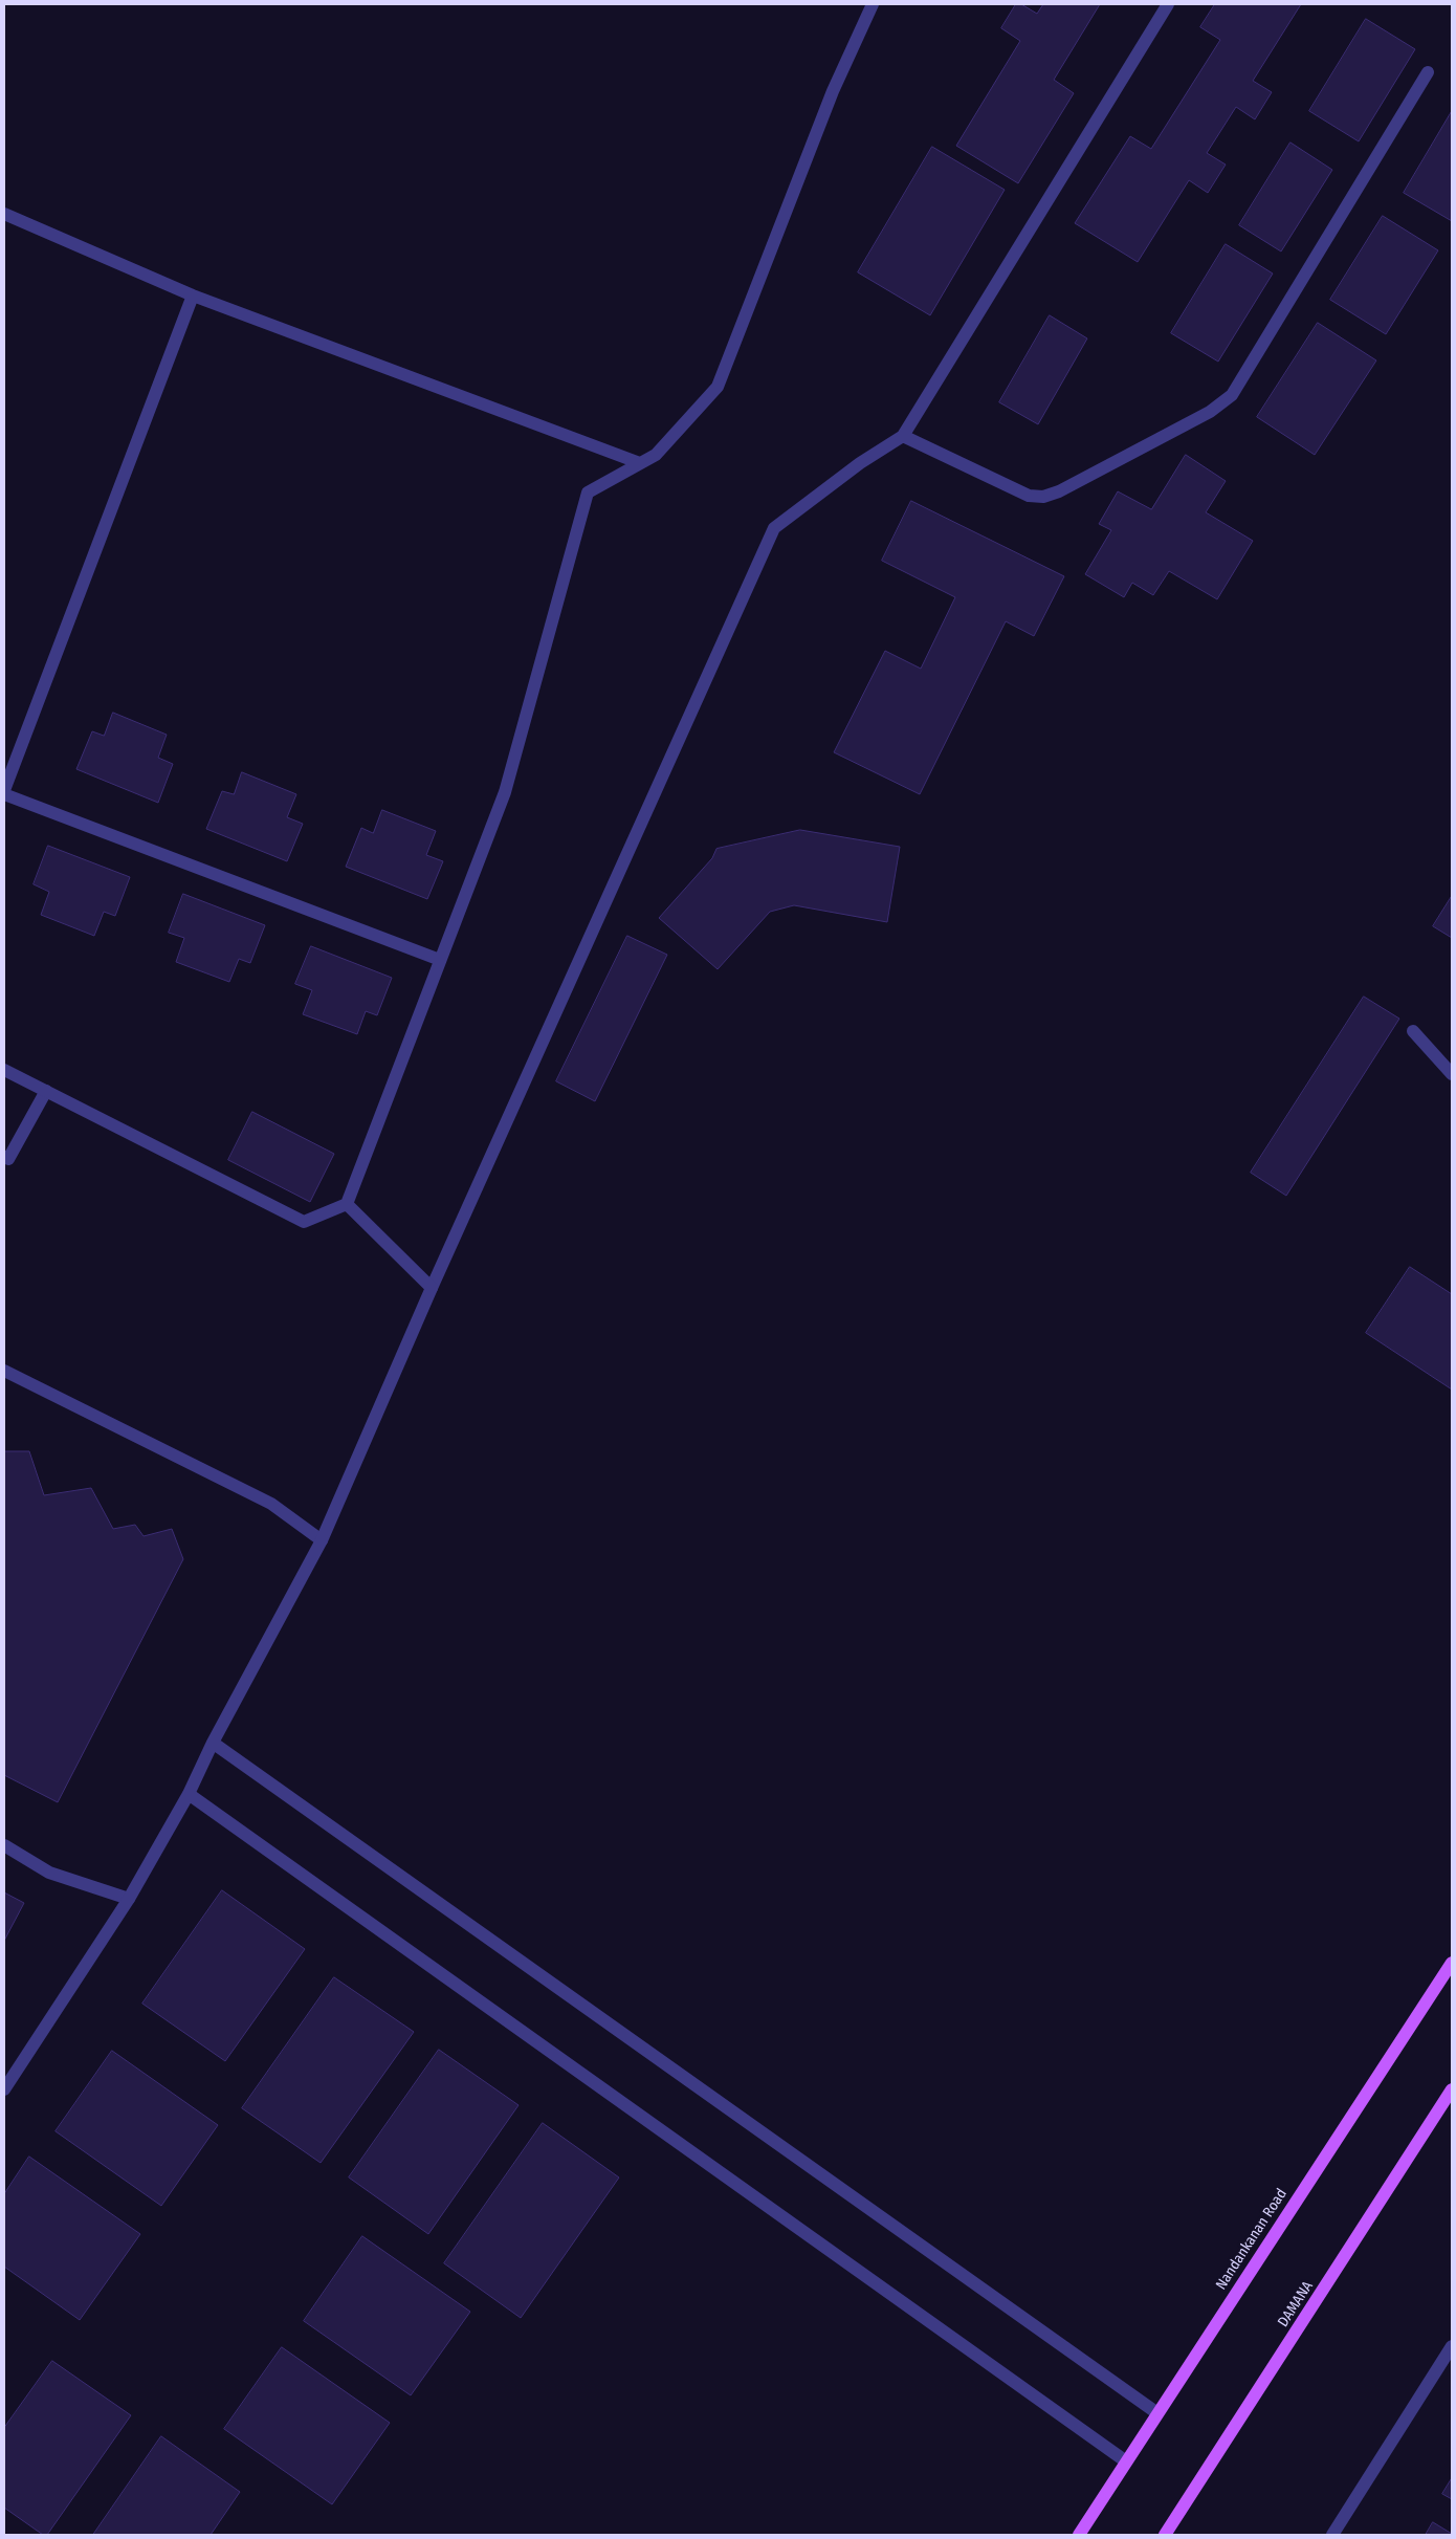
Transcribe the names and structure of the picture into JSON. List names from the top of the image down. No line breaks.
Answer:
{"streets":{"main road":["Nandankanan Road","DAMANA"]}}
